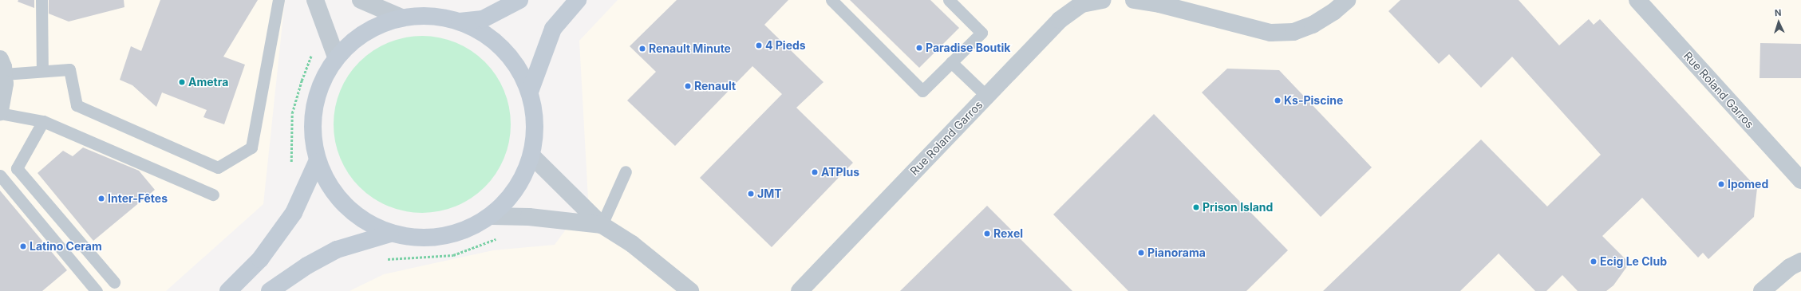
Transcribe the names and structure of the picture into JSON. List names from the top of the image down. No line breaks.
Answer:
{"streets":{"street":["Rue Roland Garros"]},"places":["4 Pieds","Paradise Boutik","Renault Minute","Ametra","Renault","Ks-Piscine","ATPlus","Ipomed","JMT","Inter-Fêtes","Prison Island","Rexel","Latino Ceram","Pianorama","Ecig Le Club"],"north":"top"}
